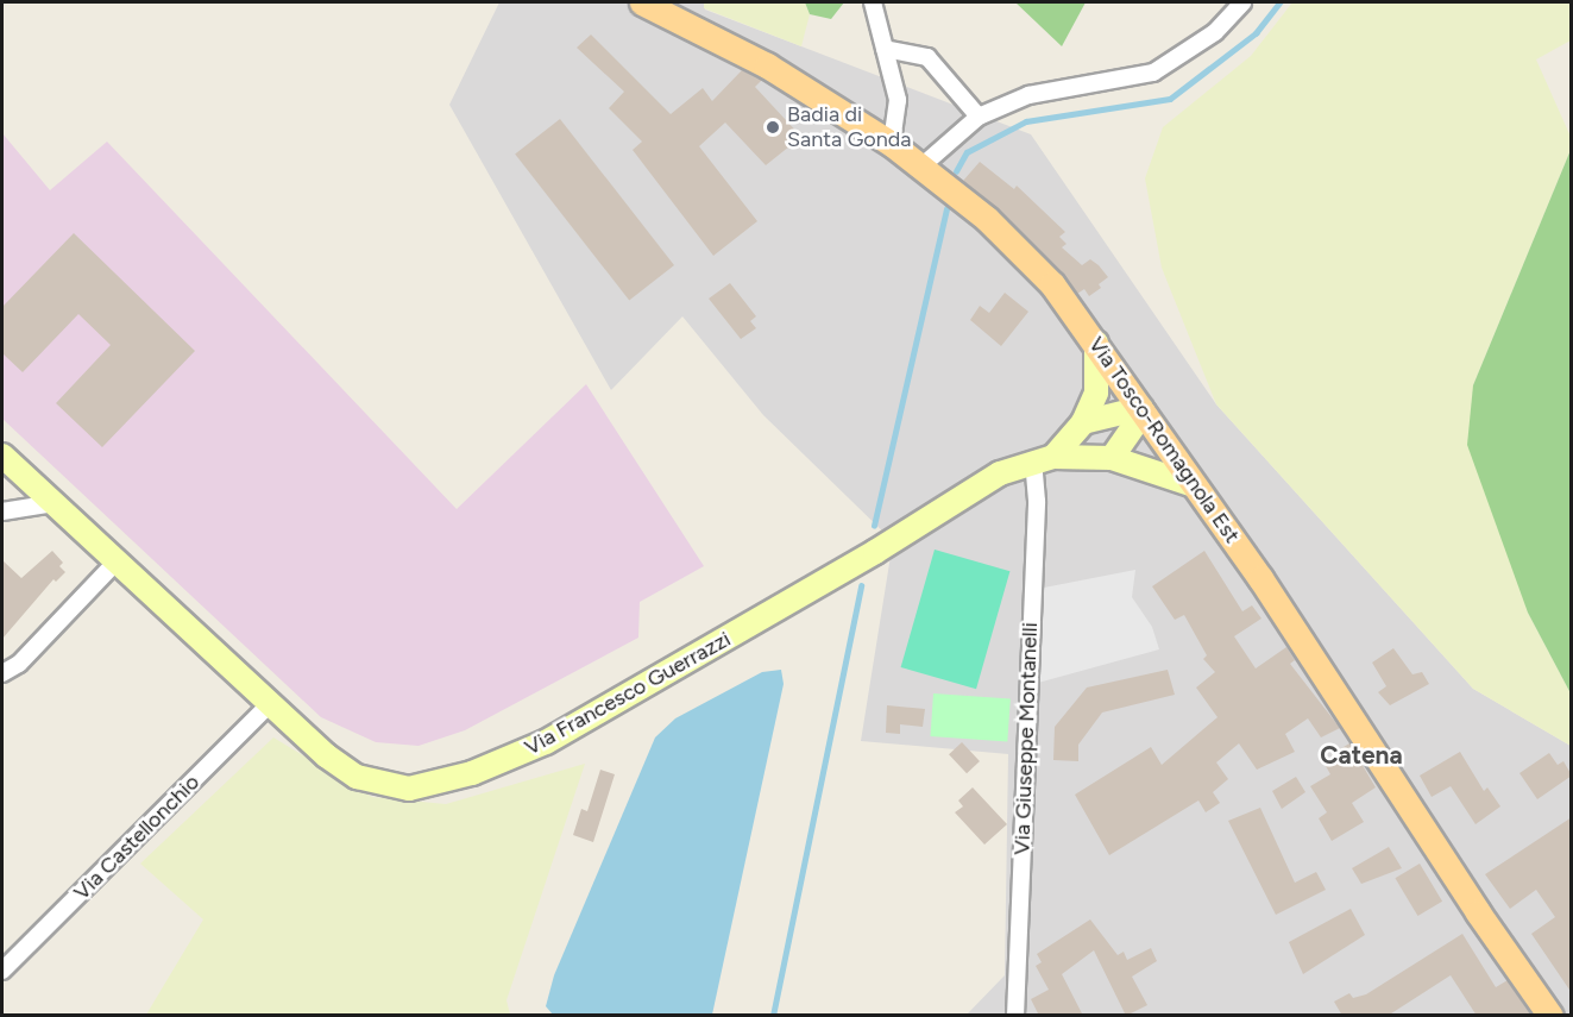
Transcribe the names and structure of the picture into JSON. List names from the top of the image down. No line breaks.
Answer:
{"streets":{"main road":["Via Tosco-Romagnola Est","Via Francesco Guerrazzi"],"street":["Via Giuseppe Montanelli","Via Castellonchio"]},"crossings":[["Via Tosco-Romagnola Est","Via Francesco Guerrazzi"],["Via Francesco Guerrazzi","Via Giuseppe Montanelli"],["Via Francesco Guerrazzi","Via Castellonchio"]],"districts":["Catena"],"places":["Badia di Santa Gonda"]}
